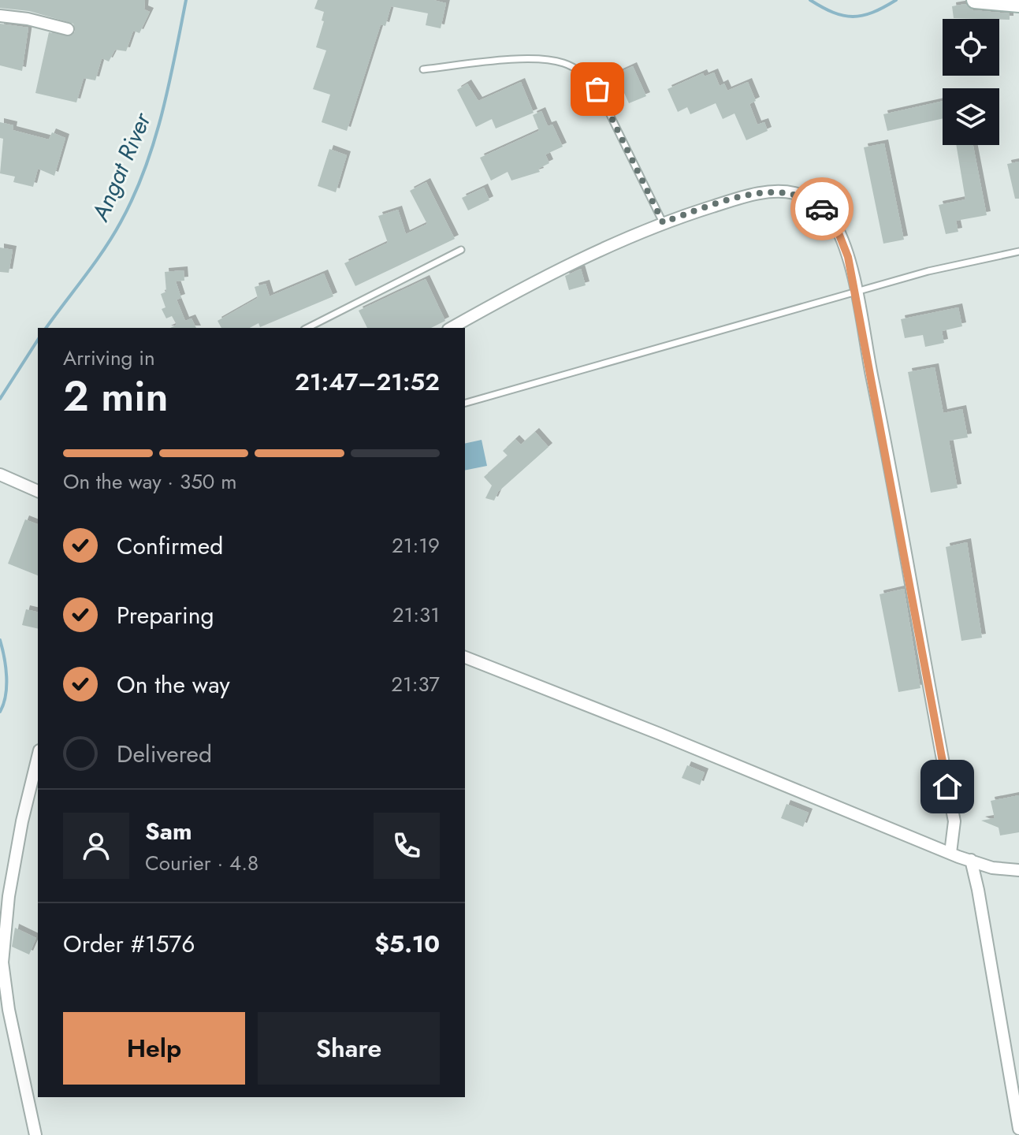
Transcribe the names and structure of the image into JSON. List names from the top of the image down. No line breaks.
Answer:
{"water":["Angat River"],"page":{"heading":["2 min","Arriving in","21:47–21:52"],"panel":["Sam","Courier · 4.8","Order #1576","$5.10"],"bar":"On the way · 350 m","list":[["Confirmed","21:19"],["Preparing","21:31"],["On the way","21:37"],"Delivered"],"buttons":["Help","Share"]}}
